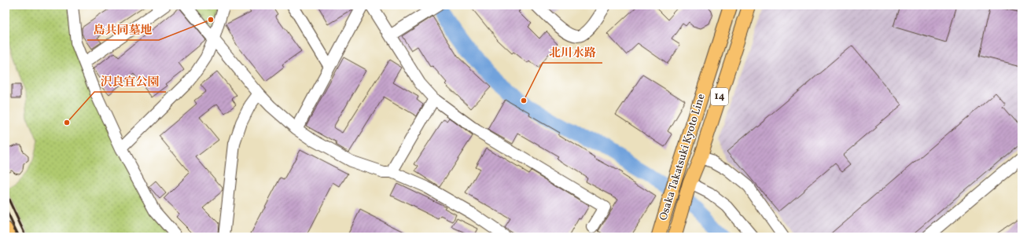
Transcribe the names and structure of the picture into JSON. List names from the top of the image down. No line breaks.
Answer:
{"streets":{"main road":["14","Osaka Takatsuki Kyoto Line"]},"places":["島共同墓地","北川水路","沢良宜公園"]}
